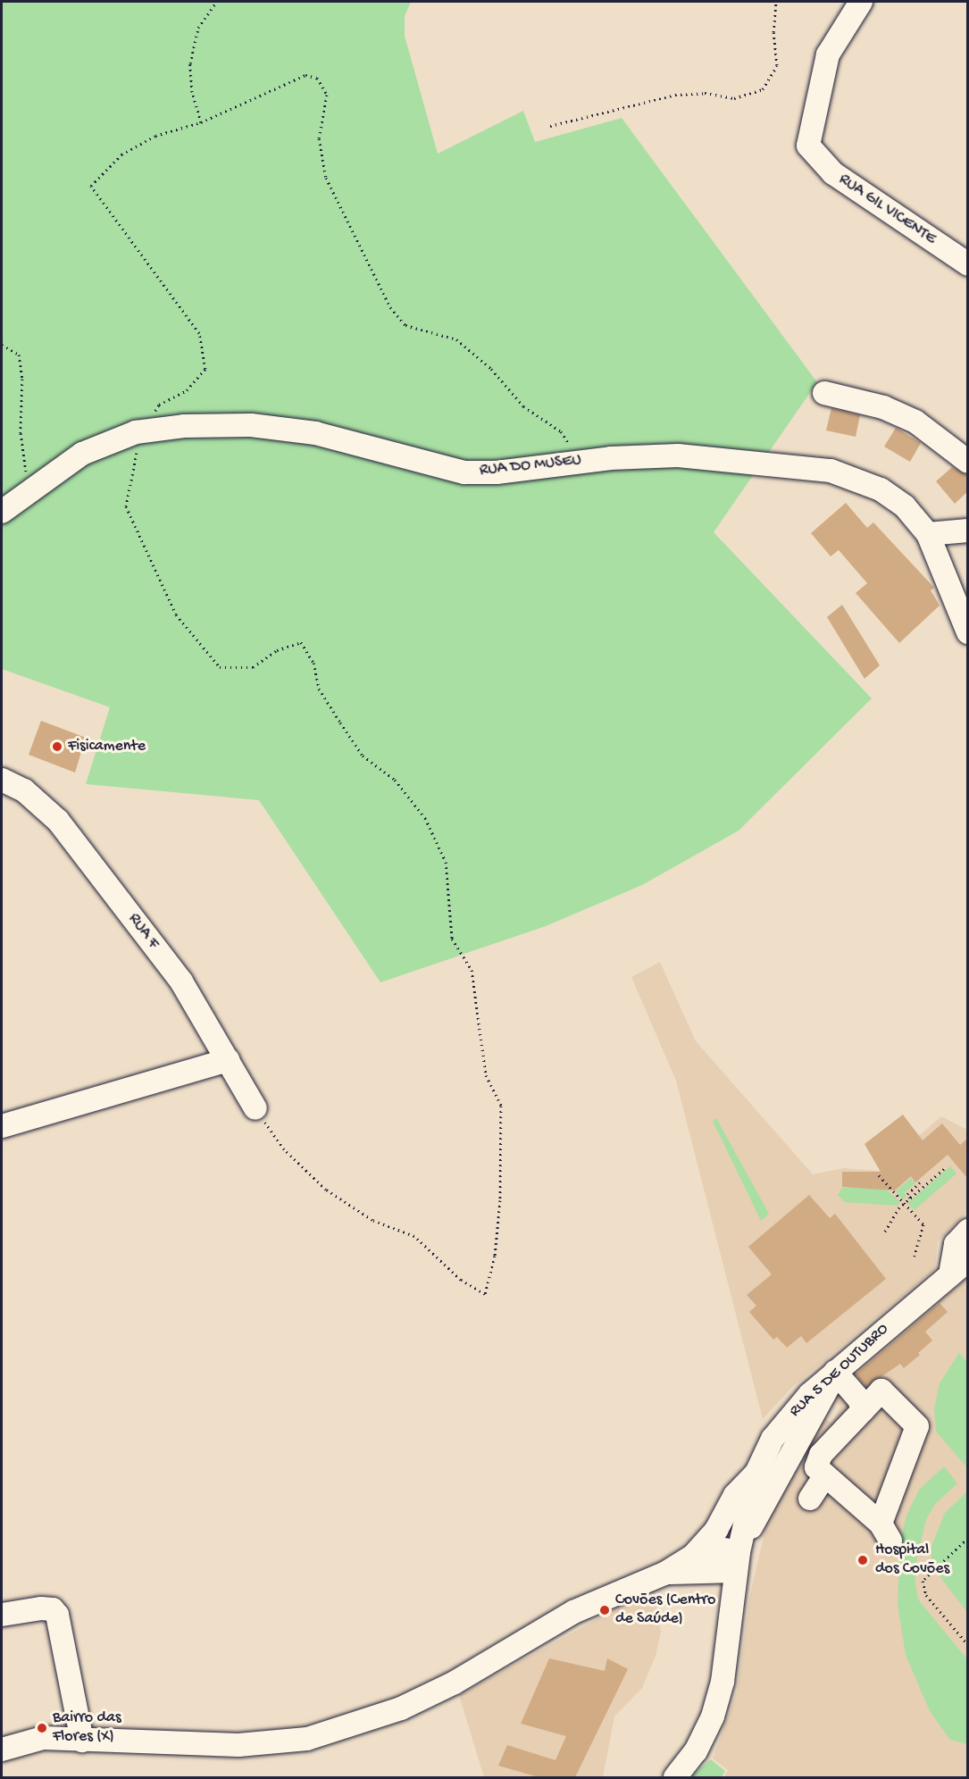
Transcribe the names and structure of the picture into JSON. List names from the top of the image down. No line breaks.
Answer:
{"streets":{"street":["RUA GIL VICENTE","RUA DO MUSEU","RUA F","RUA 5 DE OUTUBRO"]},"places":["Fisicamente","Hospital dos Covões","Covões (Centro de Saúde)","Bairro das Flores (X)"]}
